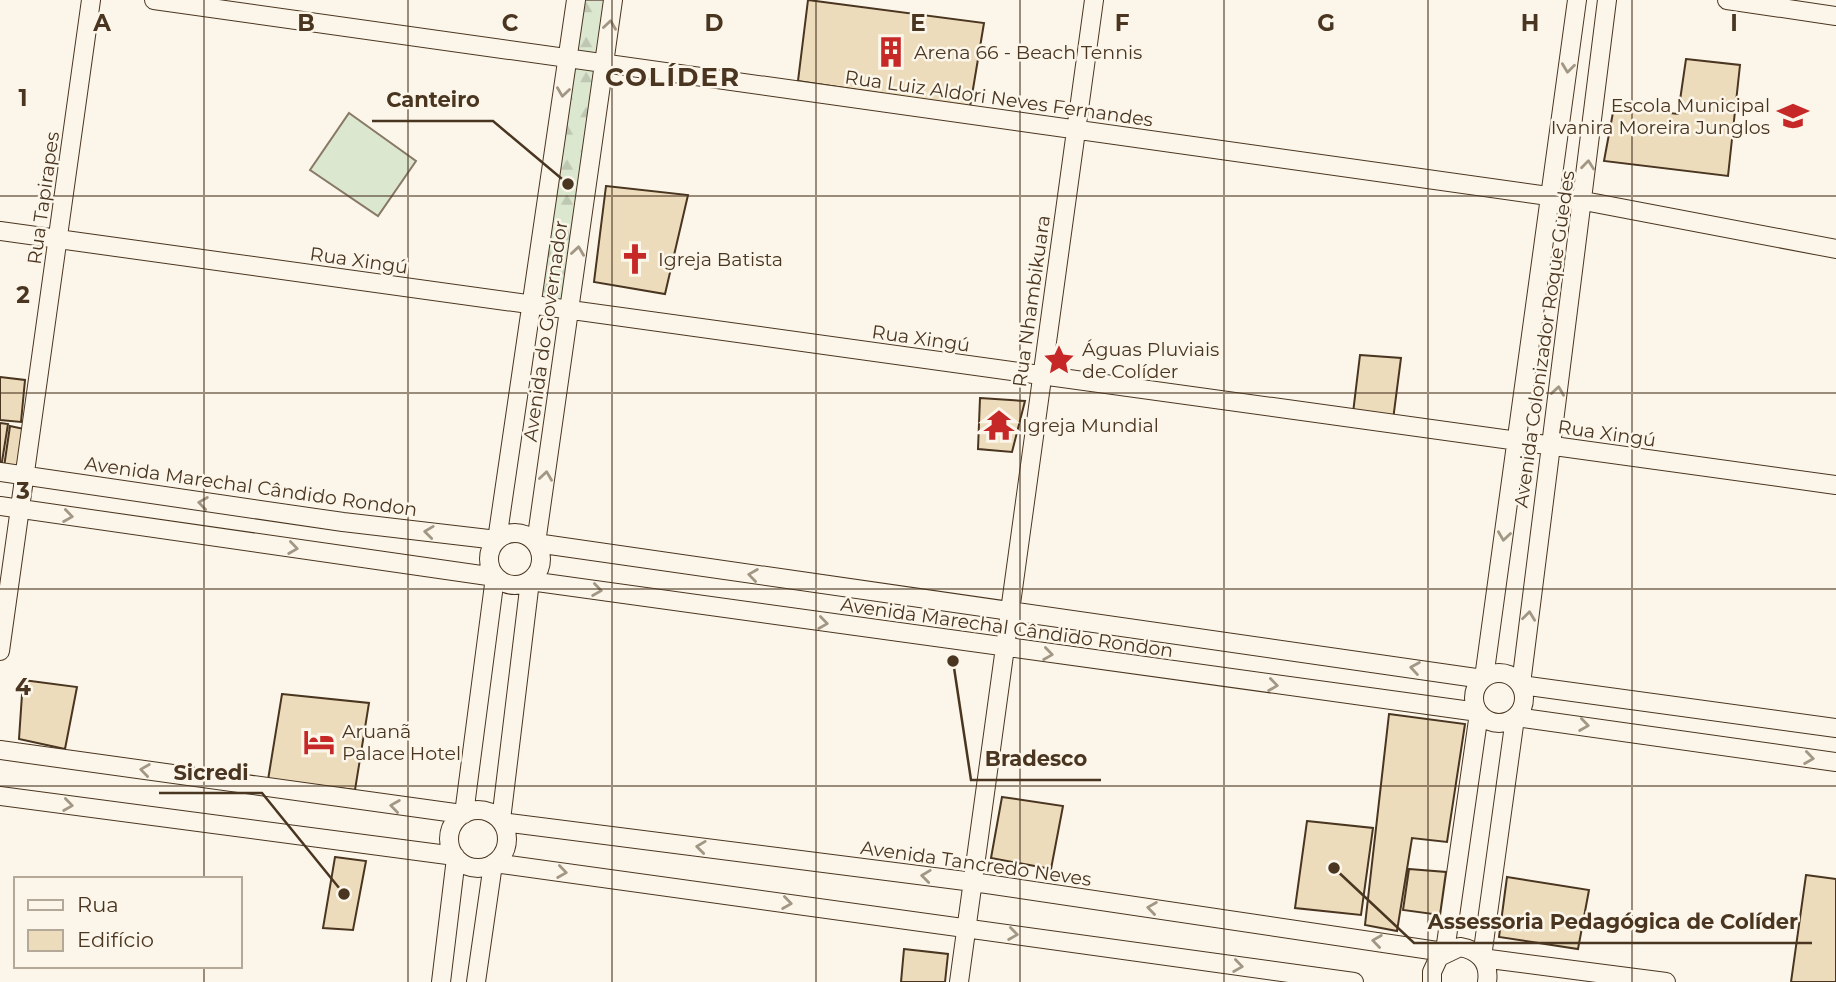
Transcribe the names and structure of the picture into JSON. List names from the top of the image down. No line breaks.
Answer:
{"streets":{"street":["Rua Luiz Aldori Neves Fernandes","Rua Tapirapes","Rua Xingú","Rua Nhambikuara","Avenida do Governador","Avenida Colonizador Roque Guedes","Avenida Marechal Cândido Rondon","Avenida Tancredo Neves"]},"crossings":[["Rua Luiz Aldori Neves Fernandes","Rua Nhambikuara"],["Rua Luiz Aldori Neves Fernandes","Avenida do Governador"],["Rua Luiz Aldori Neves Fernandes","Avenida Colonizador Roque Guedes"],["Rua Tapirapes","Rua Xingú"],["Rua Tapirapes","Avenida Marechal Cândido Rondon"],["Rua Xingú","Rua Nhambikuara"],["Rua Xingú","Avenida do Governador"],["Rua Xingú","Avenida Colonizador Roque Guedes"],["Rua Nhambikuara","Avenida Marechal Cândido Rondon"],["Rua Nhambikuara","Avenida Tancredo Neves"],["Avenida do Governador","Avenida Marechal Cândido Rondon"],["Avenida Colonizador Roque Guedes","Avenida Marechal Cândido Rondon"]],"districts":["COLÍDER"],"places":{"building":["Arena 66 - Beach Tennis"],"school or university":["Escola Municipal Ivanira Moreira Junglos"],"other":["Canteiro","Bradesco","Assessoria Pedagógica de Colíder","Sicredi"],"church":["Igreja Batista"],"place":["Águas Pluviais de Colíder"],"temple":["Igreja Mundial"],"hotel":["Aruanã Palace Hotel"]},"legend":["Rua","Edifício"],"grid":{"columns":["A","B","C","D","E","F","G","H","I"],"rows":["1","2","3","4"]}}
